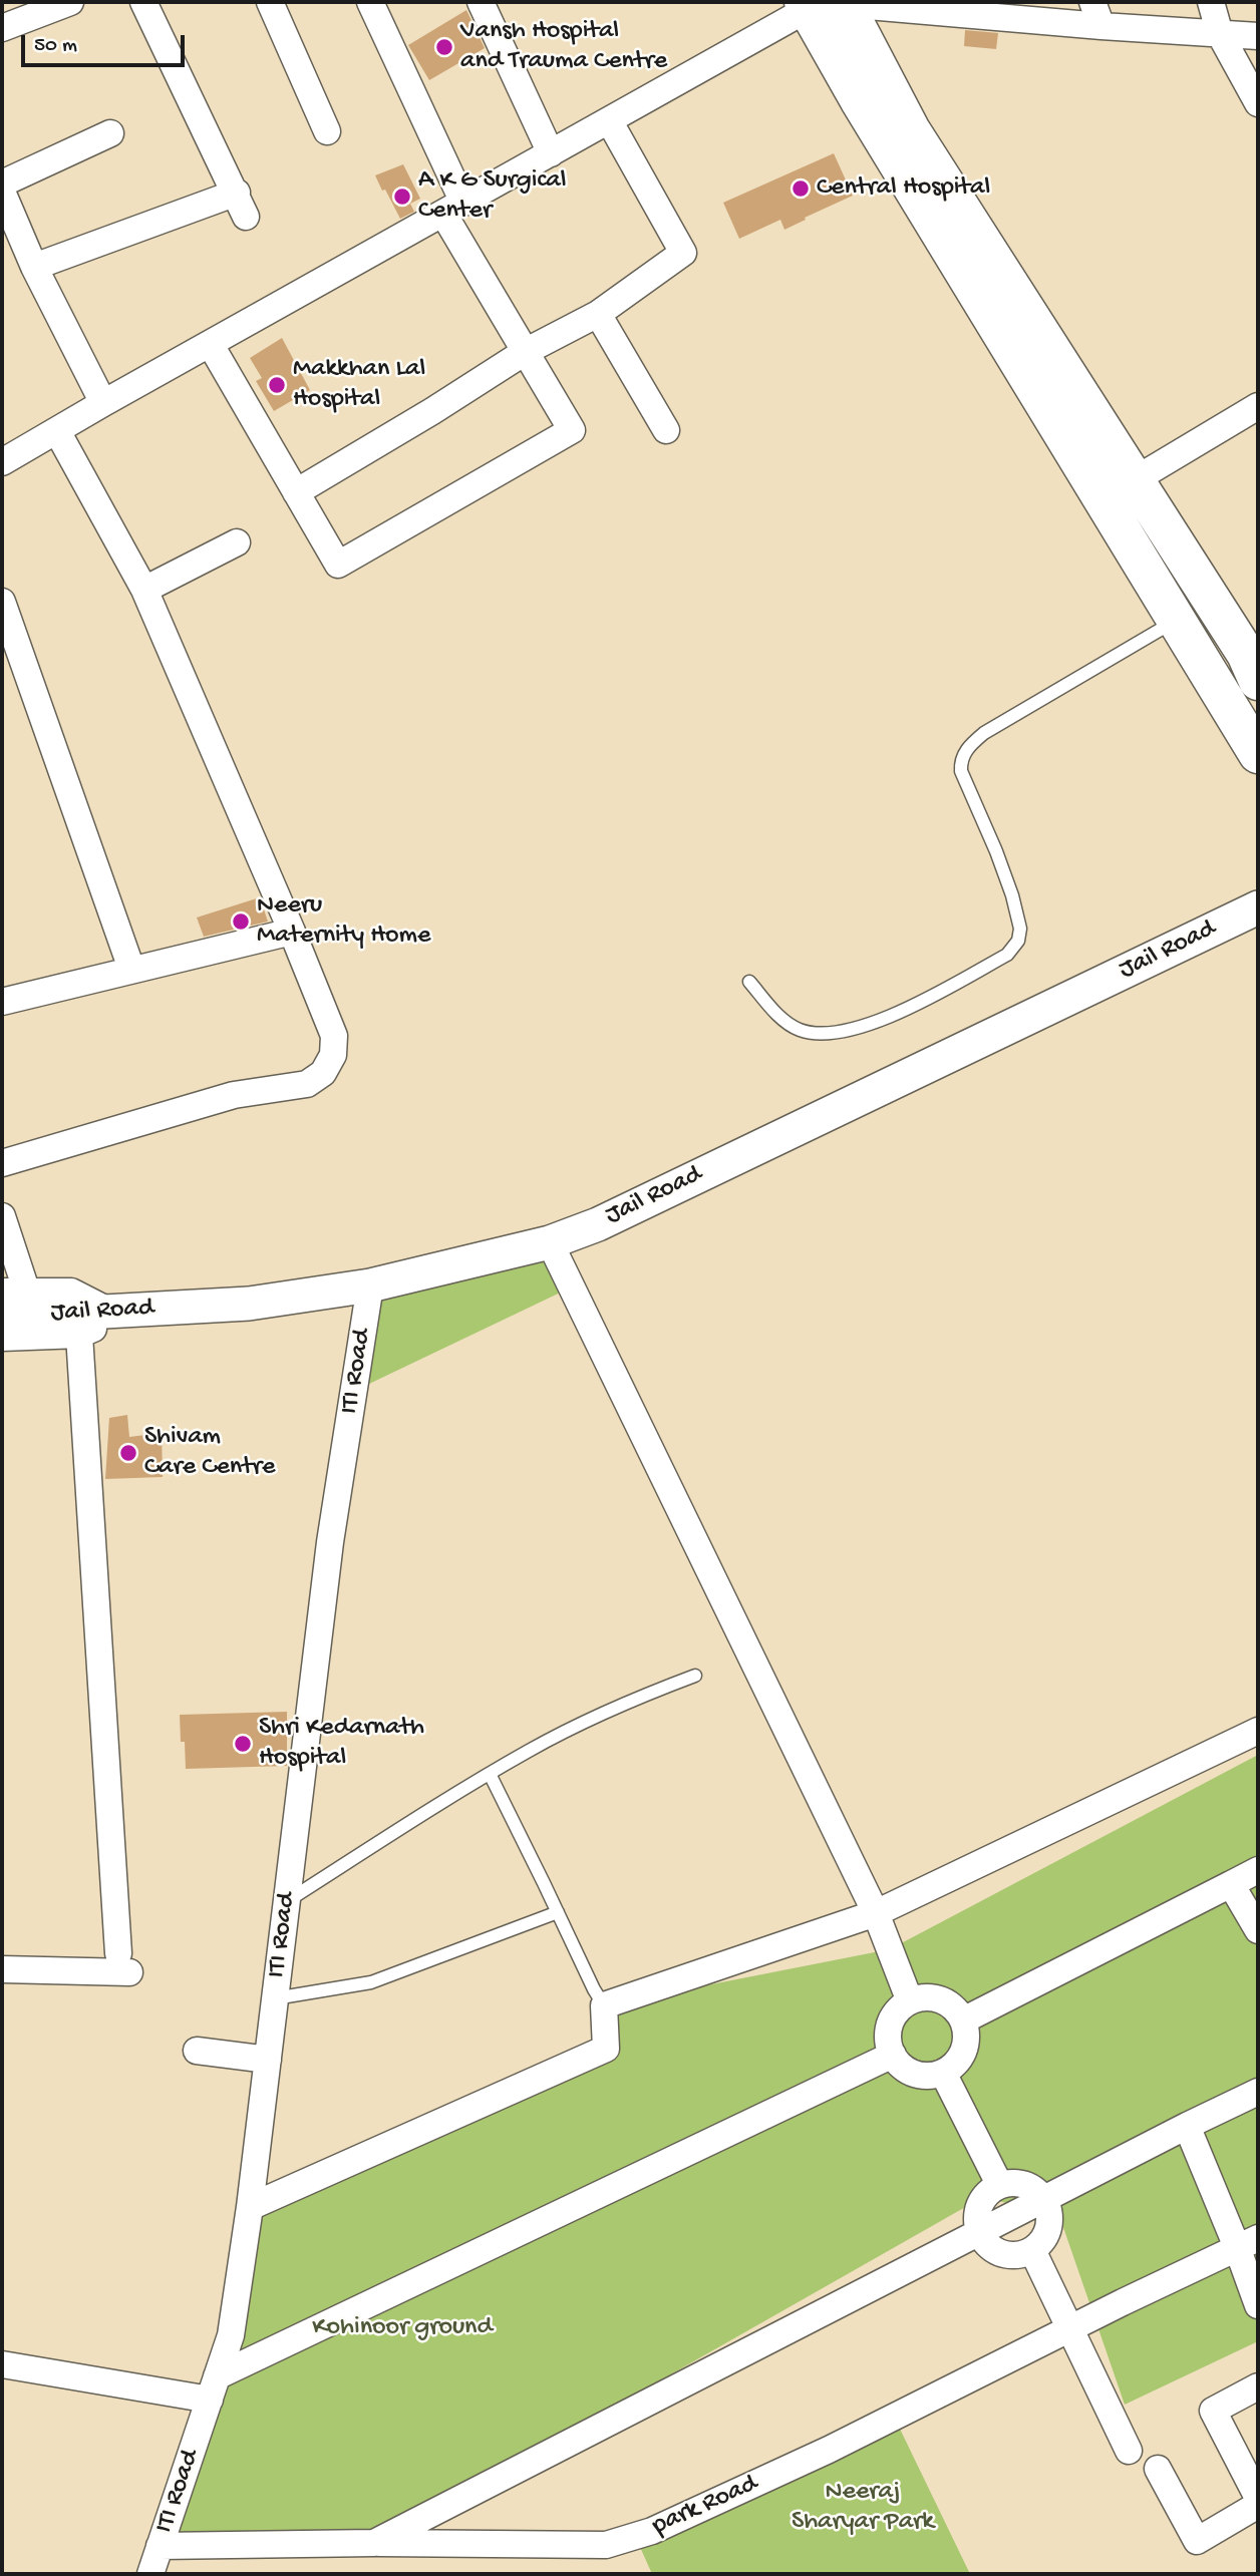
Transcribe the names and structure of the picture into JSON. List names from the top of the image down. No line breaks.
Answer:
{"streets":{"street":["Jail Road","ITI Road","park Road"]},"crossings":[["Jail Road","ITI Road"],["ITI Road","park Road"]],"parks":["Kohinoor ground","Neeraj Sharyar Park"],"places":["Vansh Hospital and Trauma Centre","Central Hospital","A K G Surgical Center","Makkhan Lal Hospital","Neeru Maternity Home","Shivam Care Centre","Shri Kedarnath Hospital"],"scale_bar":"50 m"}
